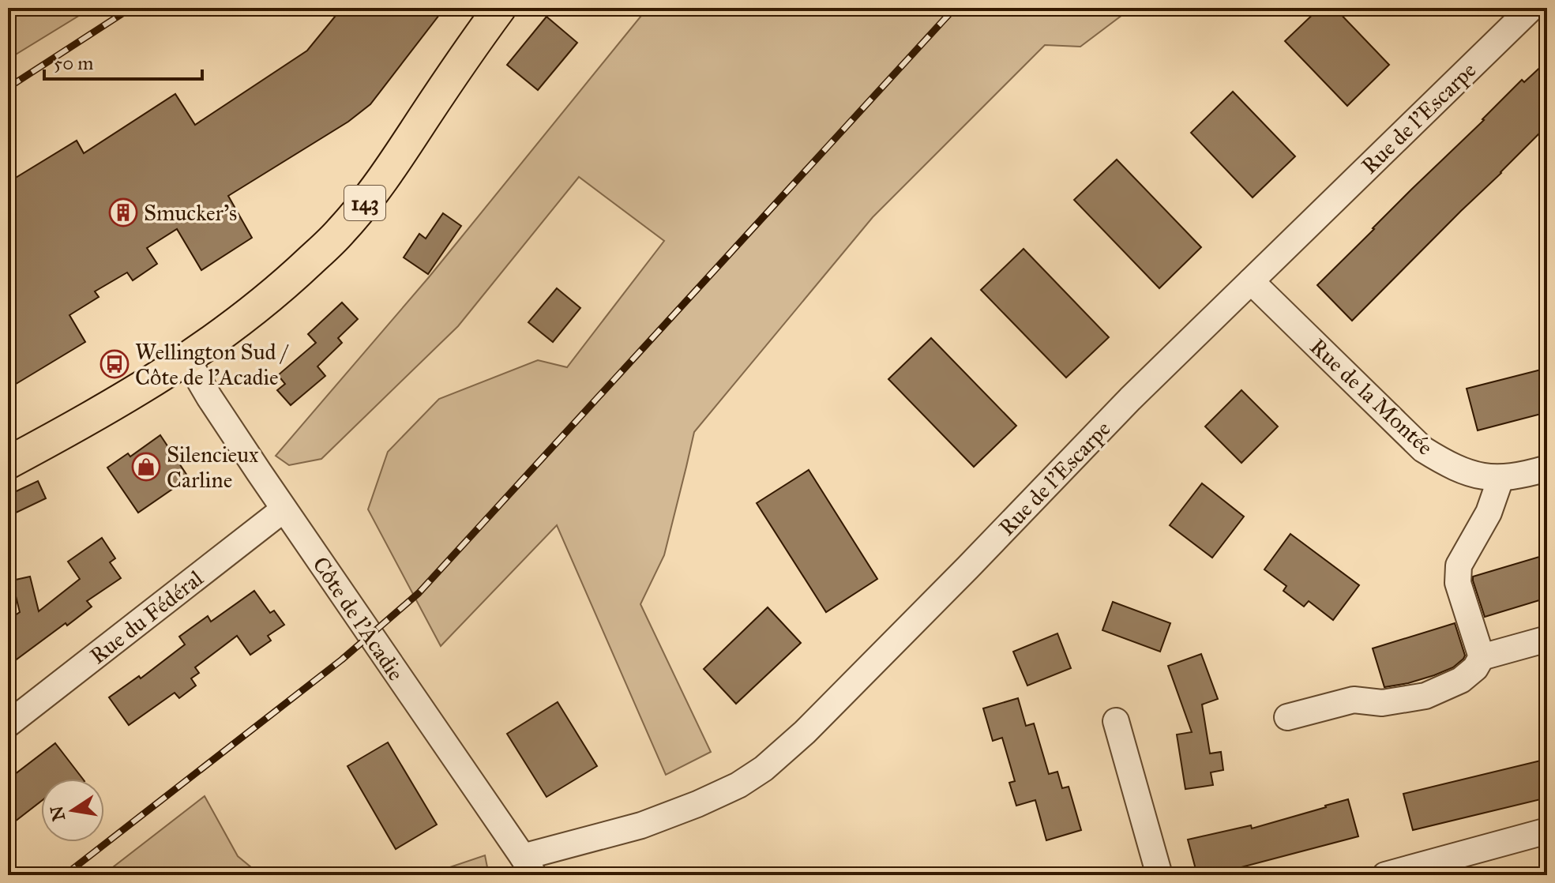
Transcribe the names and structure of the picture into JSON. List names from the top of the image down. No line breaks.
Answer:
{"streets":{"main road":["143"],"street":["Rue de l'Escarpe","Rue de la Montée","Rue du Fédéral","Côte de l'Acadie"]},"crossings":[["Rue de l'Escarpe","Rue de la Montée"],["Rue de l'Escarpe","Côte de l'Acadie"],["143","Côte de l'Acadie"],["Rue du Fédéral","Côte de l'Acadie"]],"places":{"building":["Smucker's"],"bus stop":["Wellington Sud / Côte de l'Acadie"],"shop":["Silencieux Carline"]},"scale_bar":"50 m","north":"left"}
